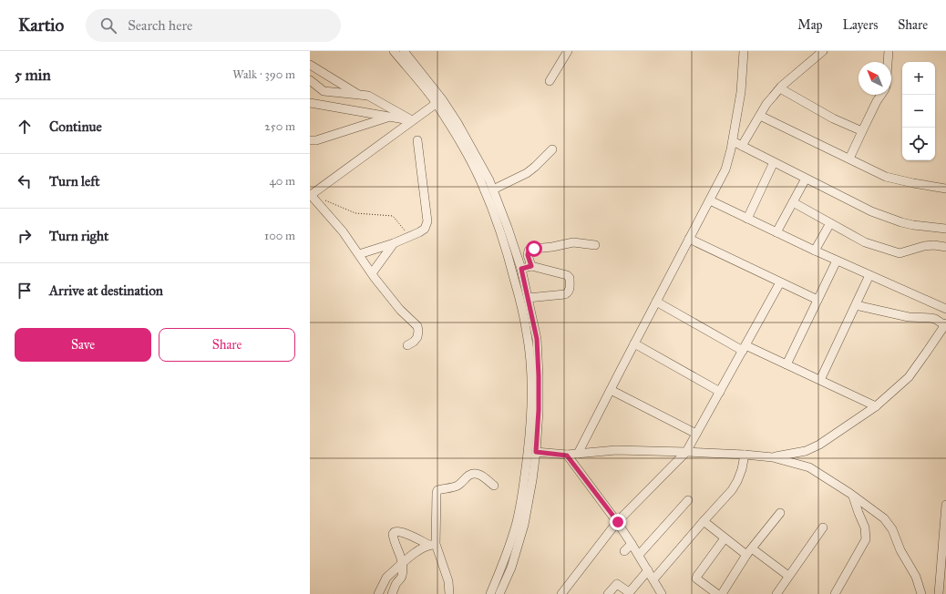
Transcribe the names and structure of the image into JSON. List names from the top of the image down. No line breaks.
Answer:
{"north":"top left","page":{"header":"Kartio","search":"Search here","nav":["Map","Layers","Share"],"heading":["5 min","Walk · 390 m"],"map_buttons":["+","−"],"list":[["Continue","250 m"],["Turn left","40 m"],["Turn right","100 m"],"Arrive at destination"],"buttons":["Save","Share"]}}
